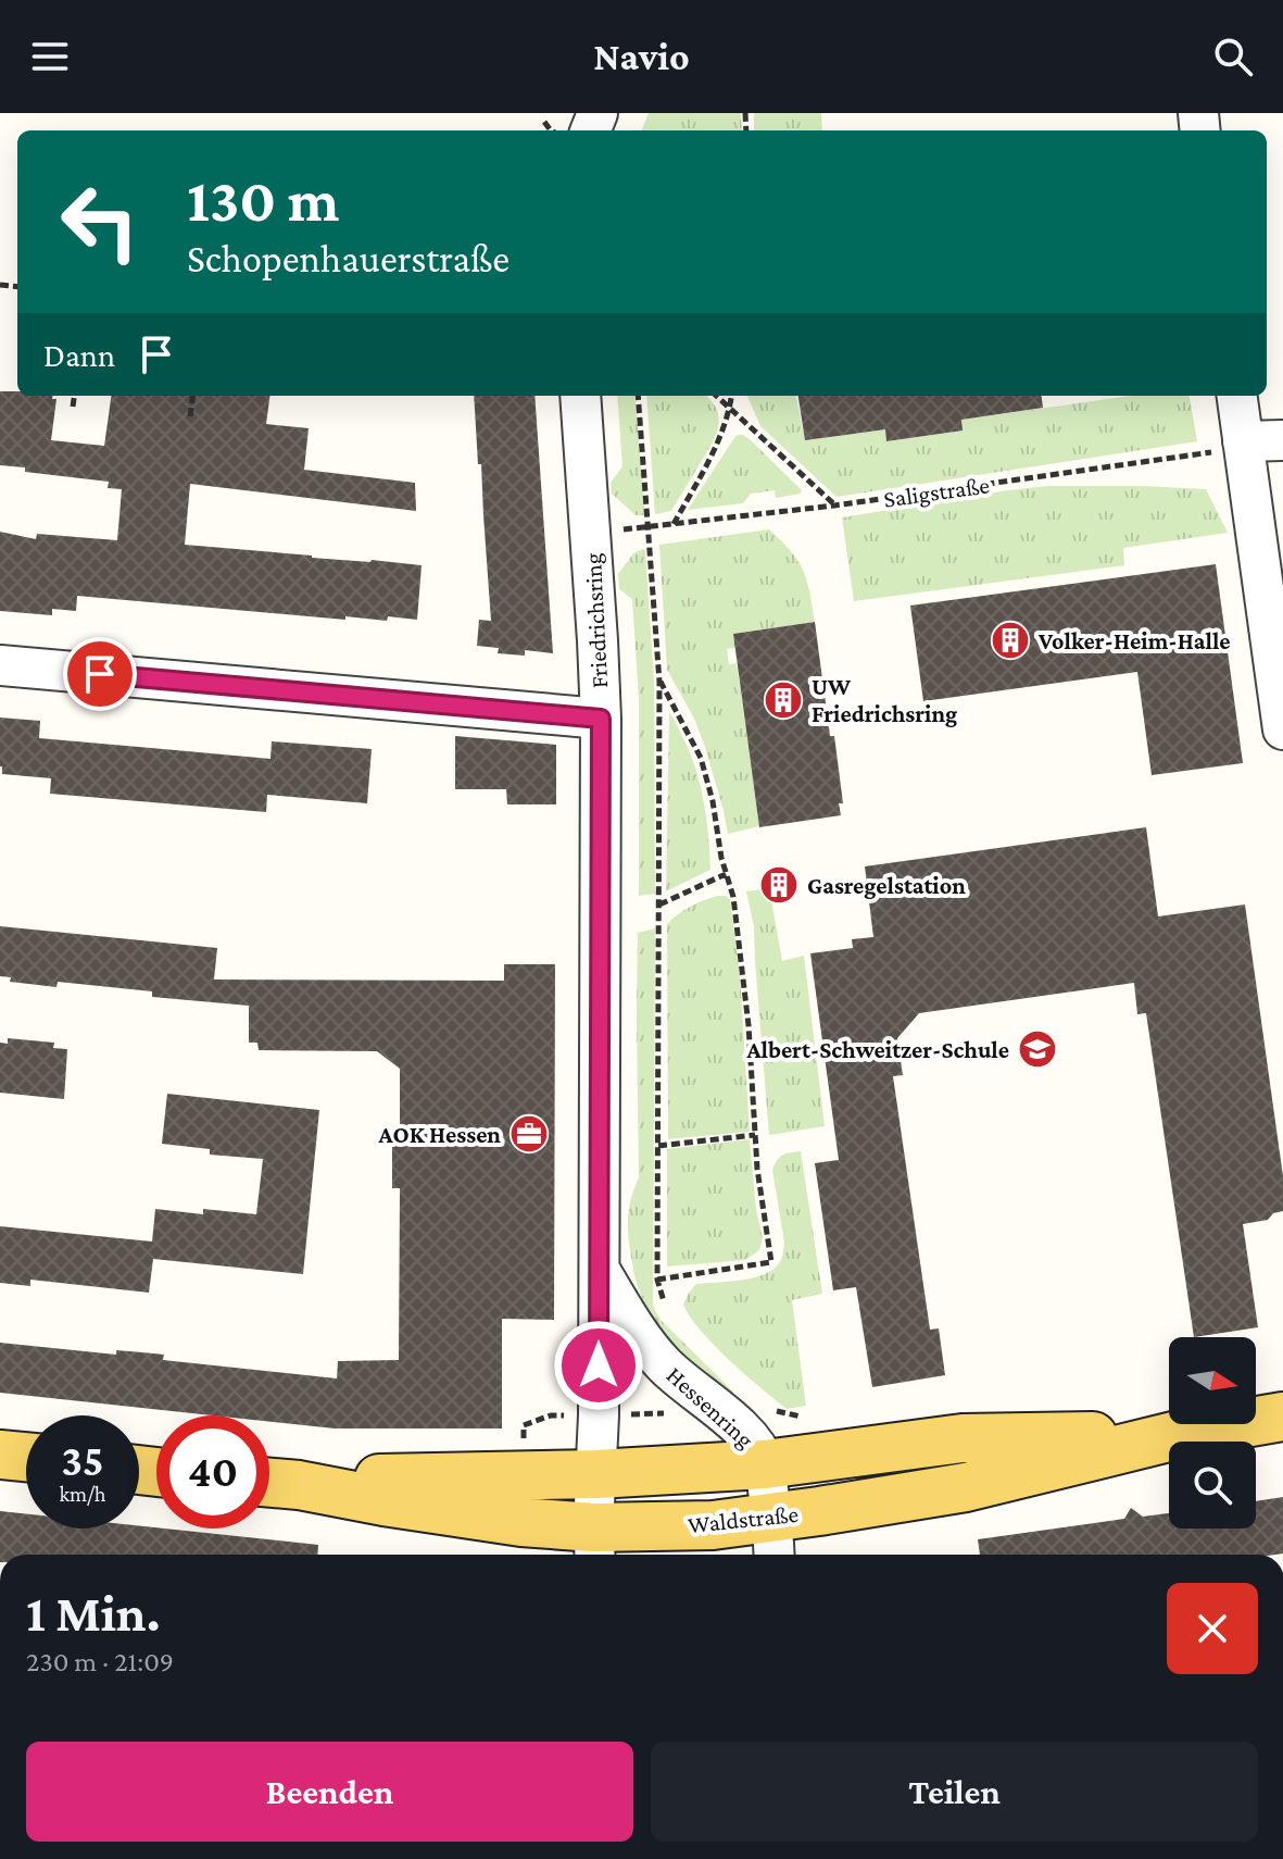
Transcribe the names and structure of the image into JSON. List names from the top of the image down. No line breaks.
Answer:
{"streets":{"main road":["Waldstraße"],"street":["Friedrichsring","Hessenring"],"path":["Saligstraße"]},"crossings":[["Saligstraße","Friedrichsring"],["Friedrichsring","Hessenring"],["Friedrichsring","Waldstraße"],["Hessenring","Waldstraße"]],"places":{"building":["Volker-Heim-Halle","UW Friedrichsring","Gasregelstation"],"school or university":["Albert-Schweitzer-Schule"],"office":["AOK Hessen"]},"north":"right","page":{"header":"Navio","turn":["130 m","Schopenhauerstraße"],"then":"Dann","speed":"35 km/h","limit":"40","heading":["1 Min.","230 m · 21:09"],"buttons":["Beenden","Teilen"]}}
